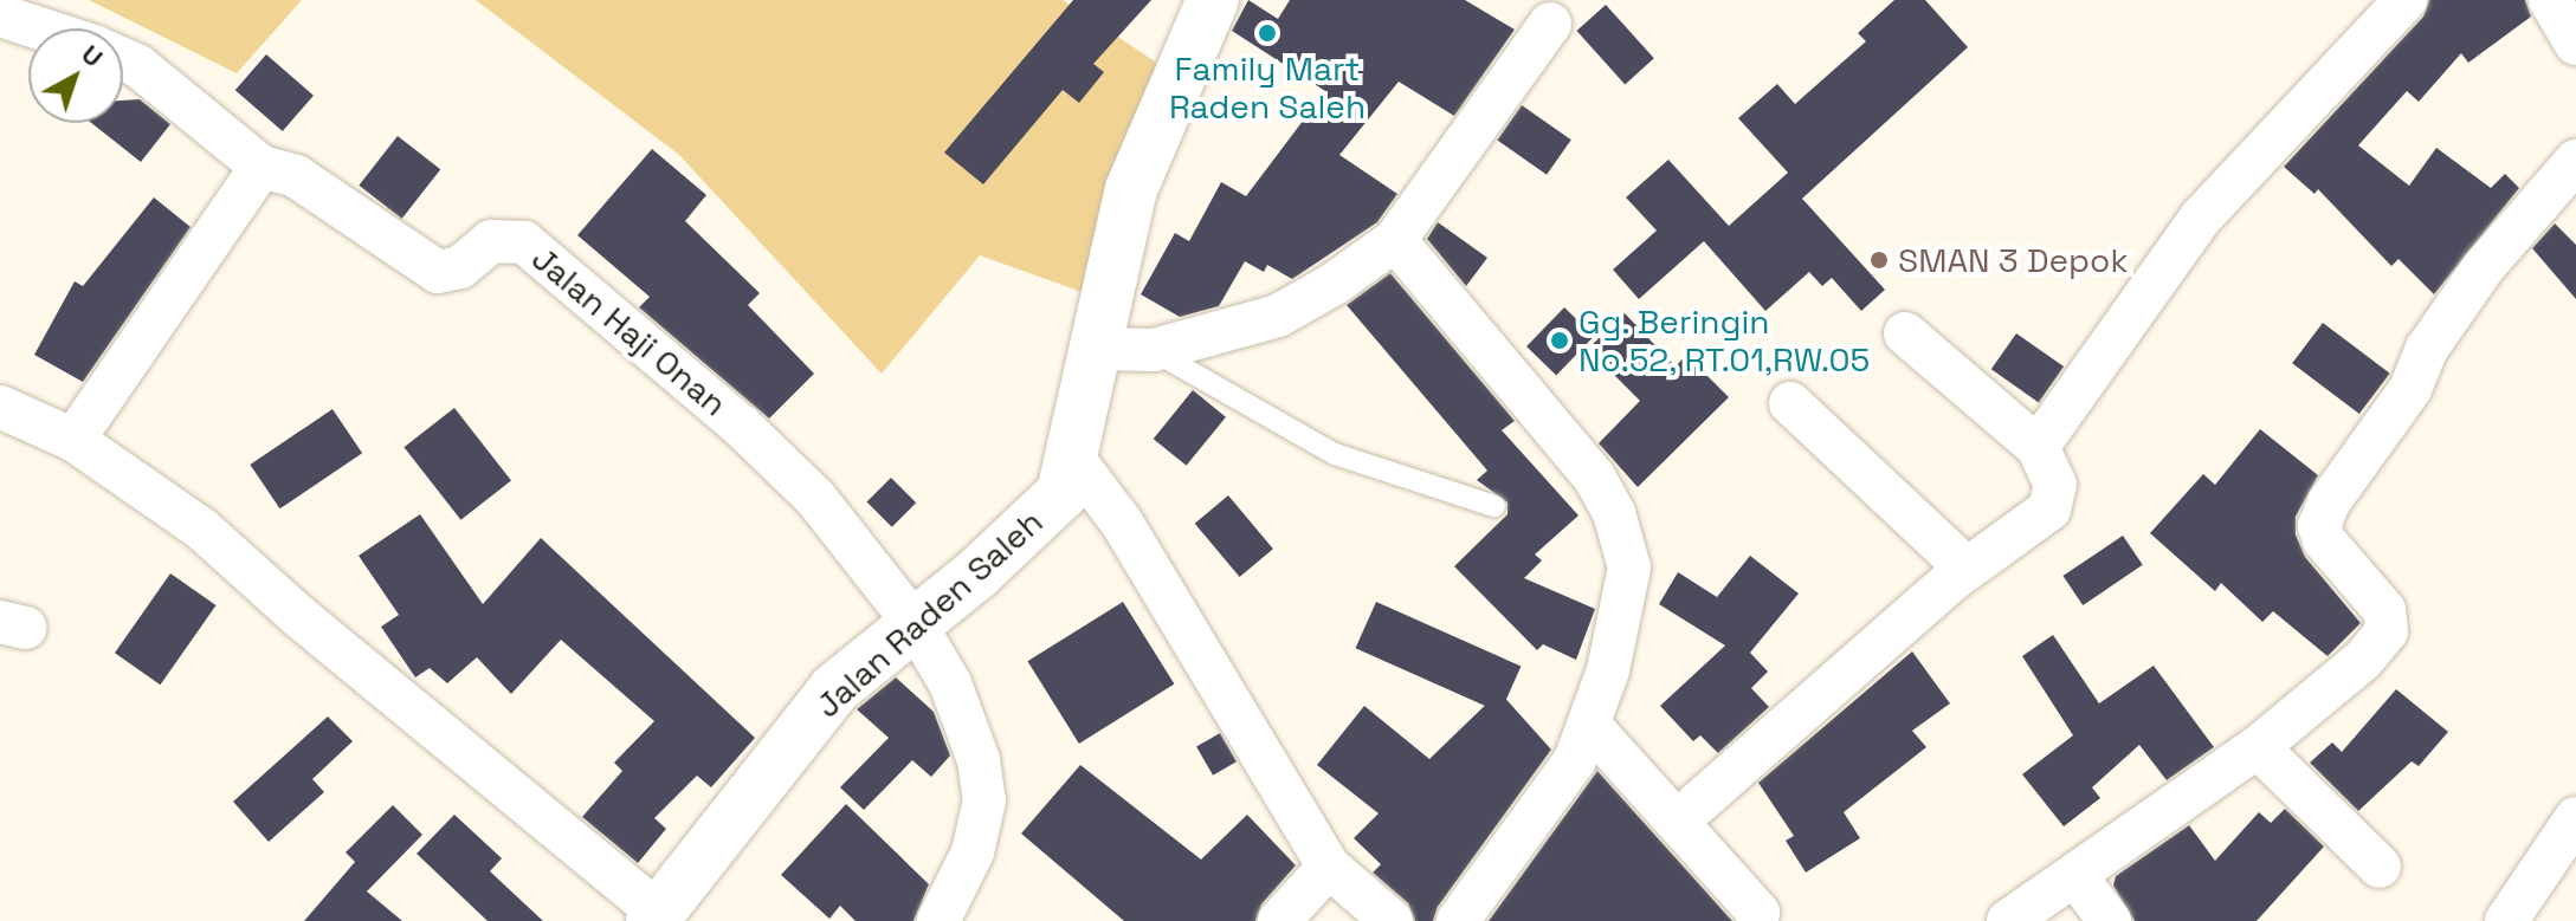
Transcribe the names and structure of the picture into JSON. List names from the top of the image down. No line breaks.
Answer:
{"streets":{"street":["Jalan Haji Onan","Jalan Raden Saleh"]},"crossings":[["Jalan Haji Onan","Jalan Raden Saleh"]],"places":["Family Mart Raden Saleh","SMAN 3 Depok","Gg. Beringin No.52, RT.01,RW.05"],"north":"top right"}
